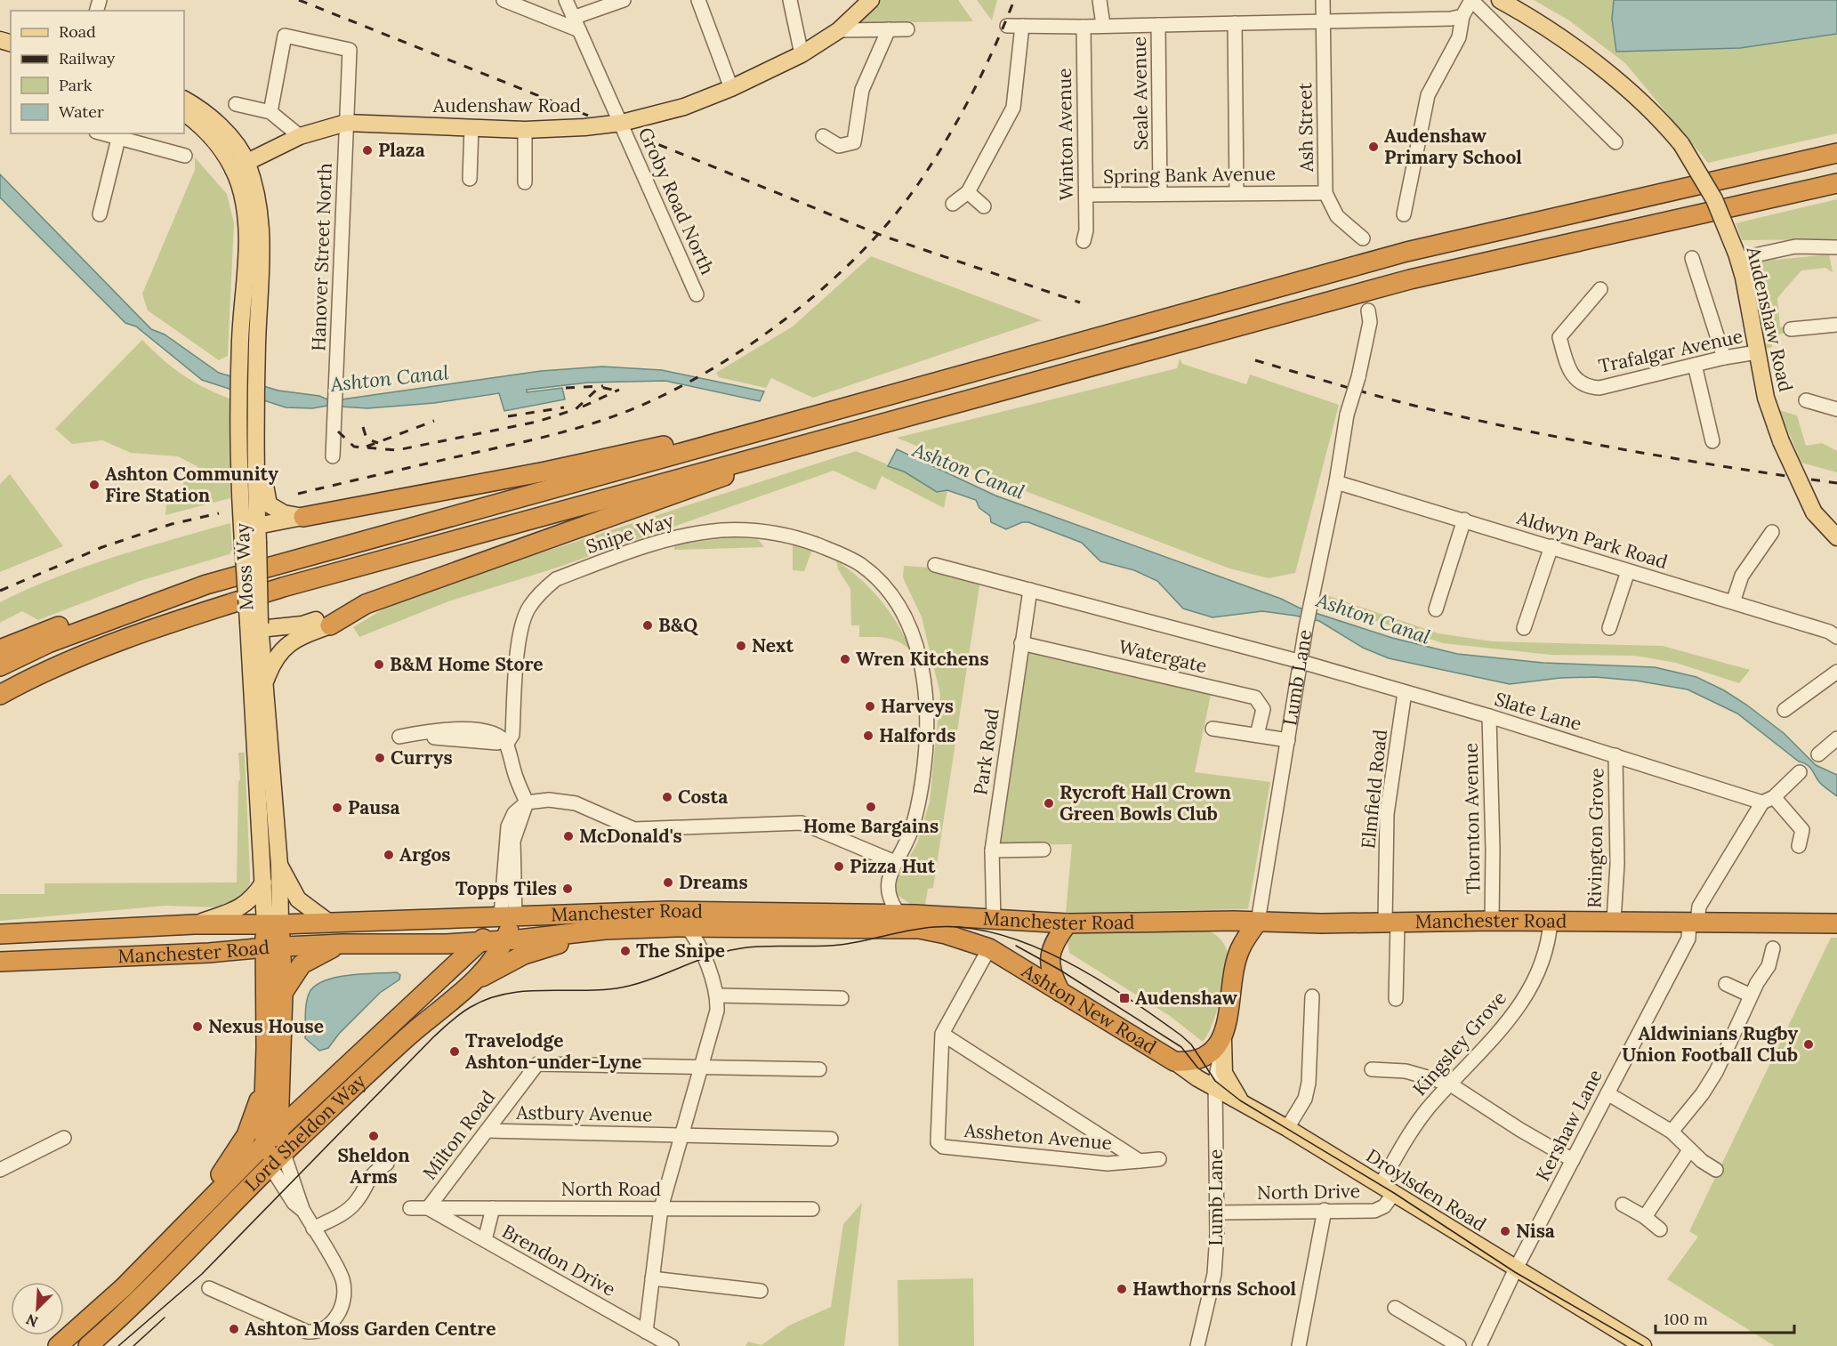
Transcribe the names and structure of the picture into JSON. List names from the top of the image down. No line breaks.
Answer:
{"streets":{"highway":["Moss Way","Lumb Lane","Manchester Road","Ashton New Road","Lord Sheldon Way"],"main road":["Audenshaw Road","Droylsden Road"],"street":["Seale Avenue","Ash Street","Winton Avenue","Spring Bank Avenue","Groby Road North","Hanover Street North","Trafalgar Avenue","Snipe Way","Aldwyn Park Road","Watergate","Slate Lane","Park Road","Elmfield Road","Thornton Avenue","Rivington Grove","Kingsley Grove","Astbury Avenue","Kershaw Lane","Milton Road","Assheton Avenue","North Road","North Drive","Brendon Drive"]},"crossings":[["Seale Avenue","Spring Bank Avenue"],["Audenshaw Road","Groby Road North"],["Audenshaw Road","Hanover Street North"],["Audenshaw Road","Trafalgar Avenue"],["Audenshaw Road","Moss Way"],["Ash Street","Spring Bank Avenue"],["Winton Avenue","Spring Bank Avenue"],["Snipe Way","Manchester Road"],["Aldwyn Park Road","Lumb Lane"],["Moss Way","Manchester Road"],["Moss Way","Lord Sheldon Way"],["Watergate","Park Road"],["Lumb Lane","Slate Lane"],["Lumb Lane","Manchester Road"],["Lumb Lane","Ashton New Road"],["Lumb Lane","Droylsden Road"],["Lumb Lane","North Drive"],["Slate Lane","Elmfield Road"],["Slate Lane","Thornton Avenue"],["Slate Lane","Rivington Grove"],["Slate Lane","Kershaw Lane"],["Park Road","Manchester Road"],["Elmfield Road","Manchester Road"],["Thornton Avenue","Manchester Road"],["Rivington Grove","Manchester Road"],["Manchester Road","Ashton New Road"],["Manchester Road","Kingsley Grove"],["Manchester Road","Kershaw Lane"],["Manchester Road","Lord Sheldon Way"],["Ashton New Road","Assheton Avenue"],["Ashton New Road","Droylsden Road"],["Kingsley Grove","Droylsden Road"],["Kingsley Grove","North Drive"],["Astbury Avenue","Milton Road"],["Kershaw Lane","Droylsden Road"],["Milton Road","North Road"],["Milton Road","Brendon Drive"],["North Road","Brendon Drive"],["Droylsden Road","North Drive"]],"water":["Ashton Canal"],"places":{"other":["Audenshaw Primary School","Plaza","Ashton Community Fire Station","B&Q","Next","Wren Kitchens","B&M Home Store","Harveys","Halfords","Currys","Costa","Rycroft Hall Crown Green Bowls Club","Home Bargains","Pausa","McDonald's","Argos","Pizza Hut","Dreams","Topps Tiles","The Snipe","Nexus House","Aldwinians Rugby Union Football Club","Travelodge Ashton-under-Lyne","Sheldon Arms","Nisa","Hawthorns School","Ashton Moss Garden Centre"],"transit":["Audenshaw"]},"legend":["Road","Railway","Park","Water"],"scale_bar":"100 m","north":"bottom left"}
